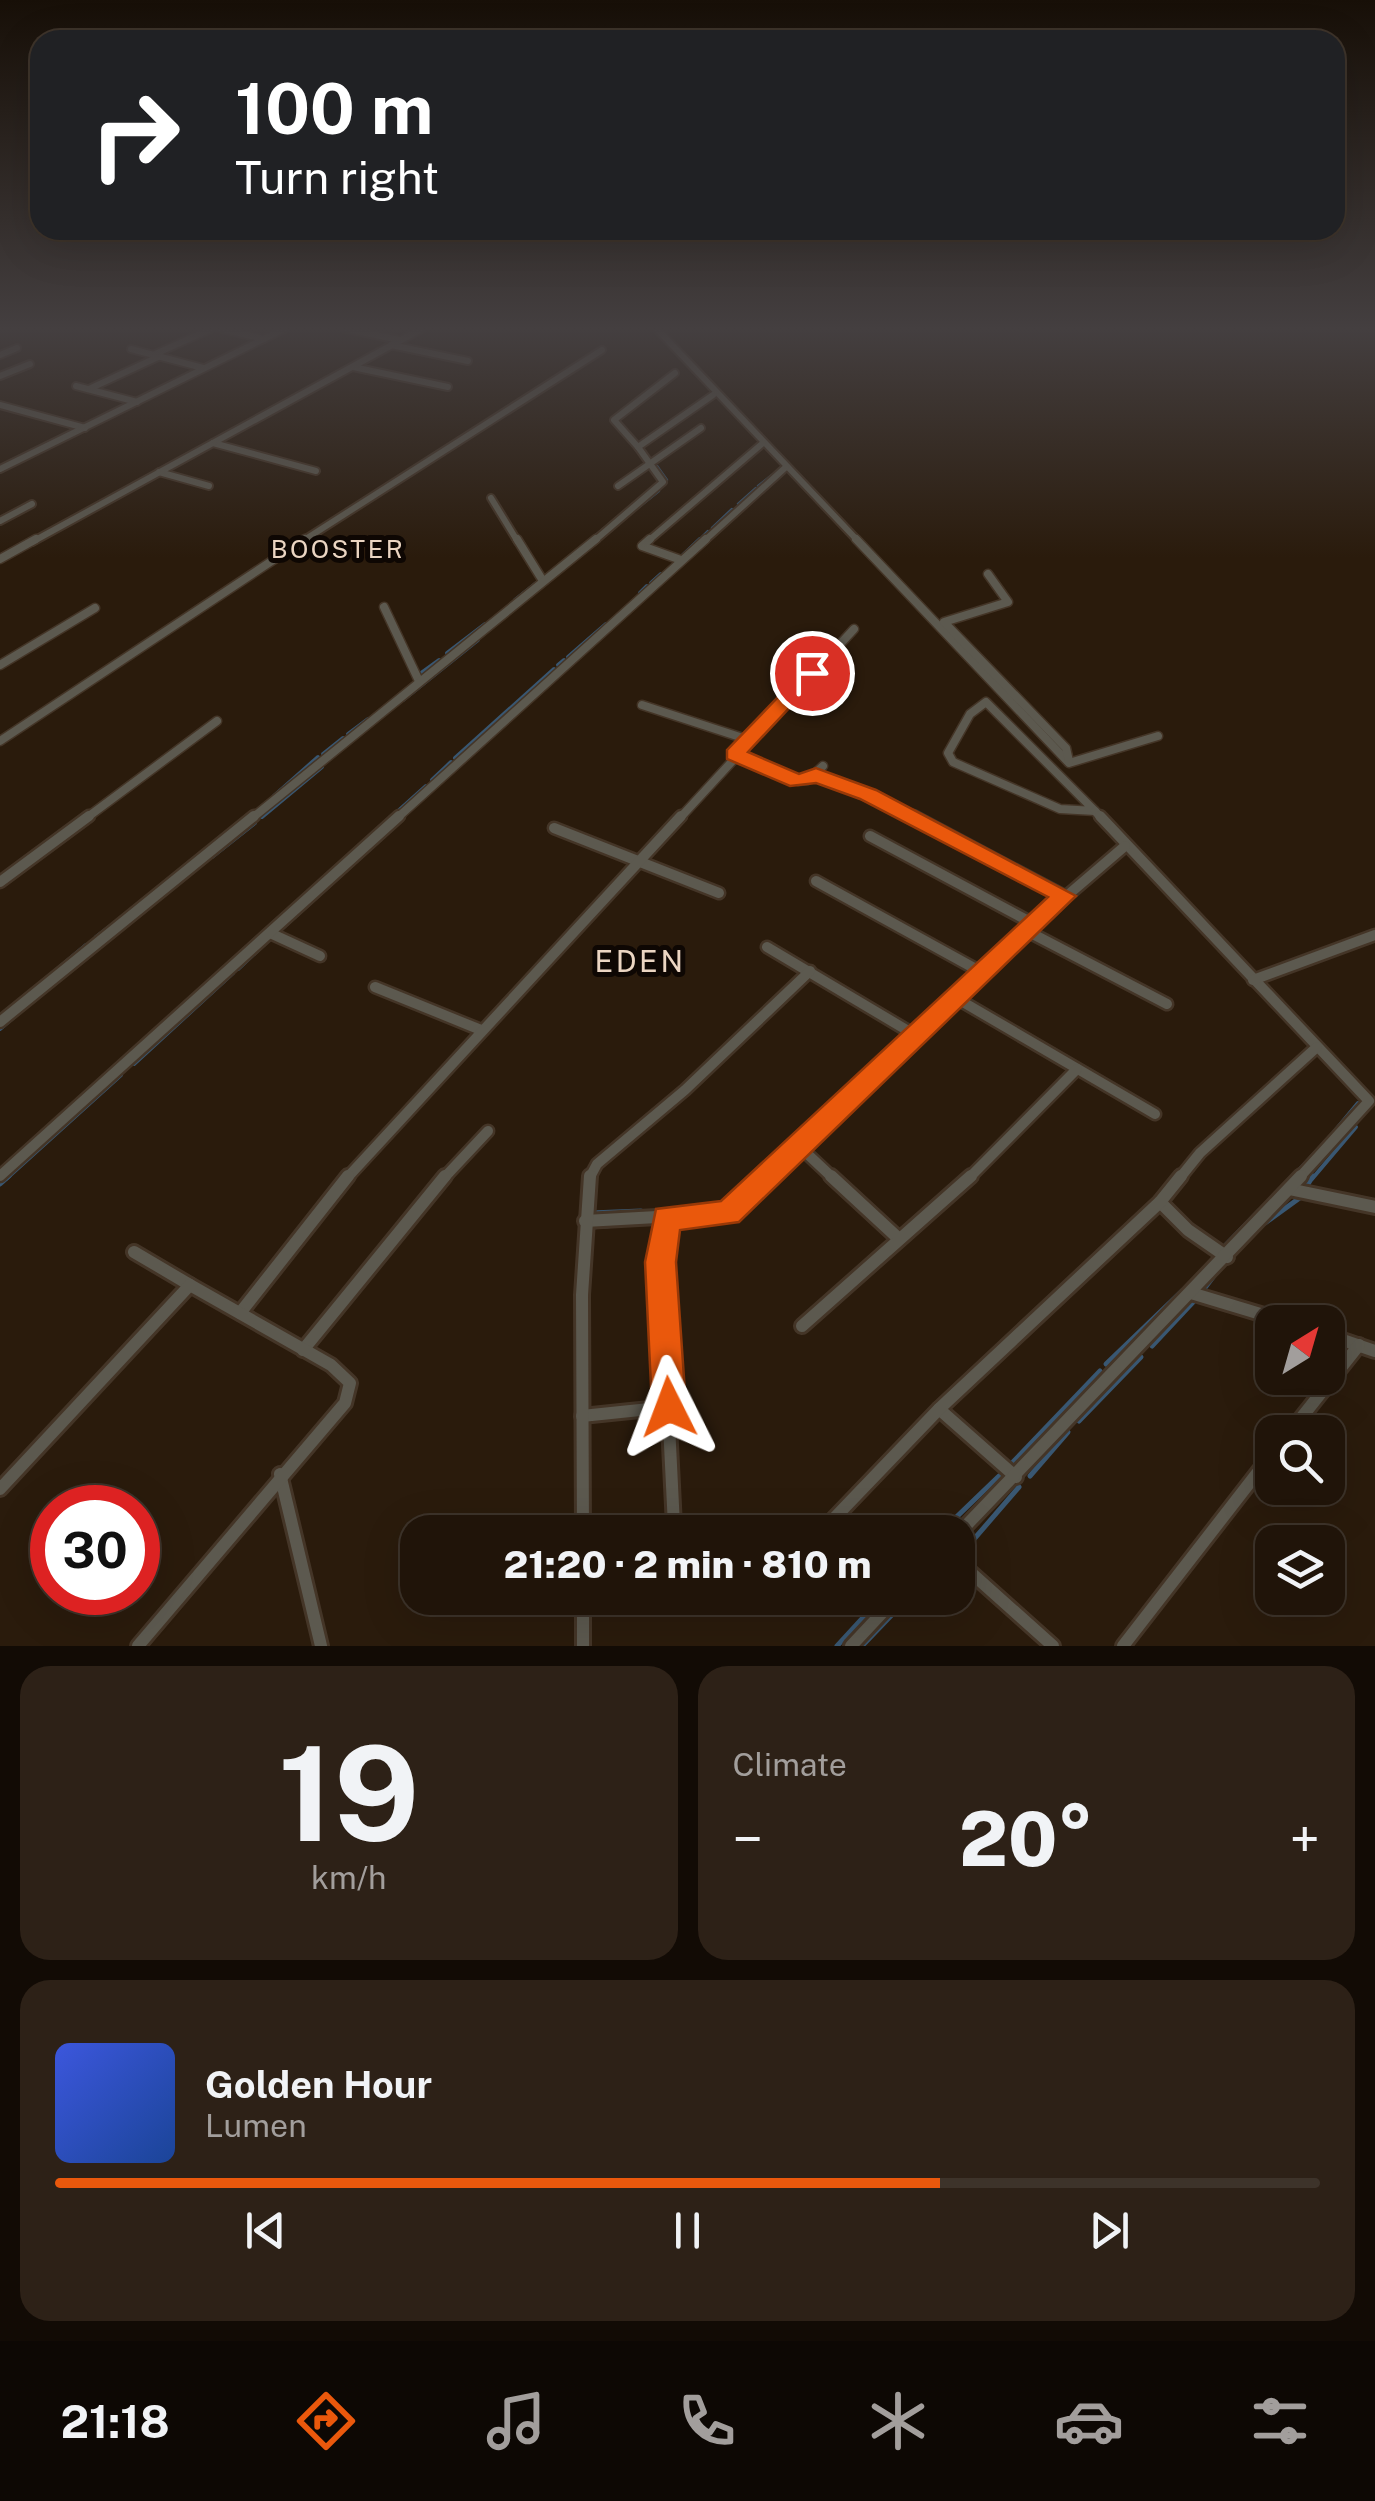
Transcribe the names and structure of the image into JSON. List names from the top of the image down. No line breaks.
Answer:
{"districts":["BOOSTER","EDEN"],"north":"top right","page":{"turn":["100 m","Turn right"],"limit":"30","trip":"21:20 · 2 min · 810 m","tile":[["19","km/h"],"Climate"],"heat":["−","20°","+"],"song":["Golden Hour","Lumen"],"tabs":"21:18"}}
